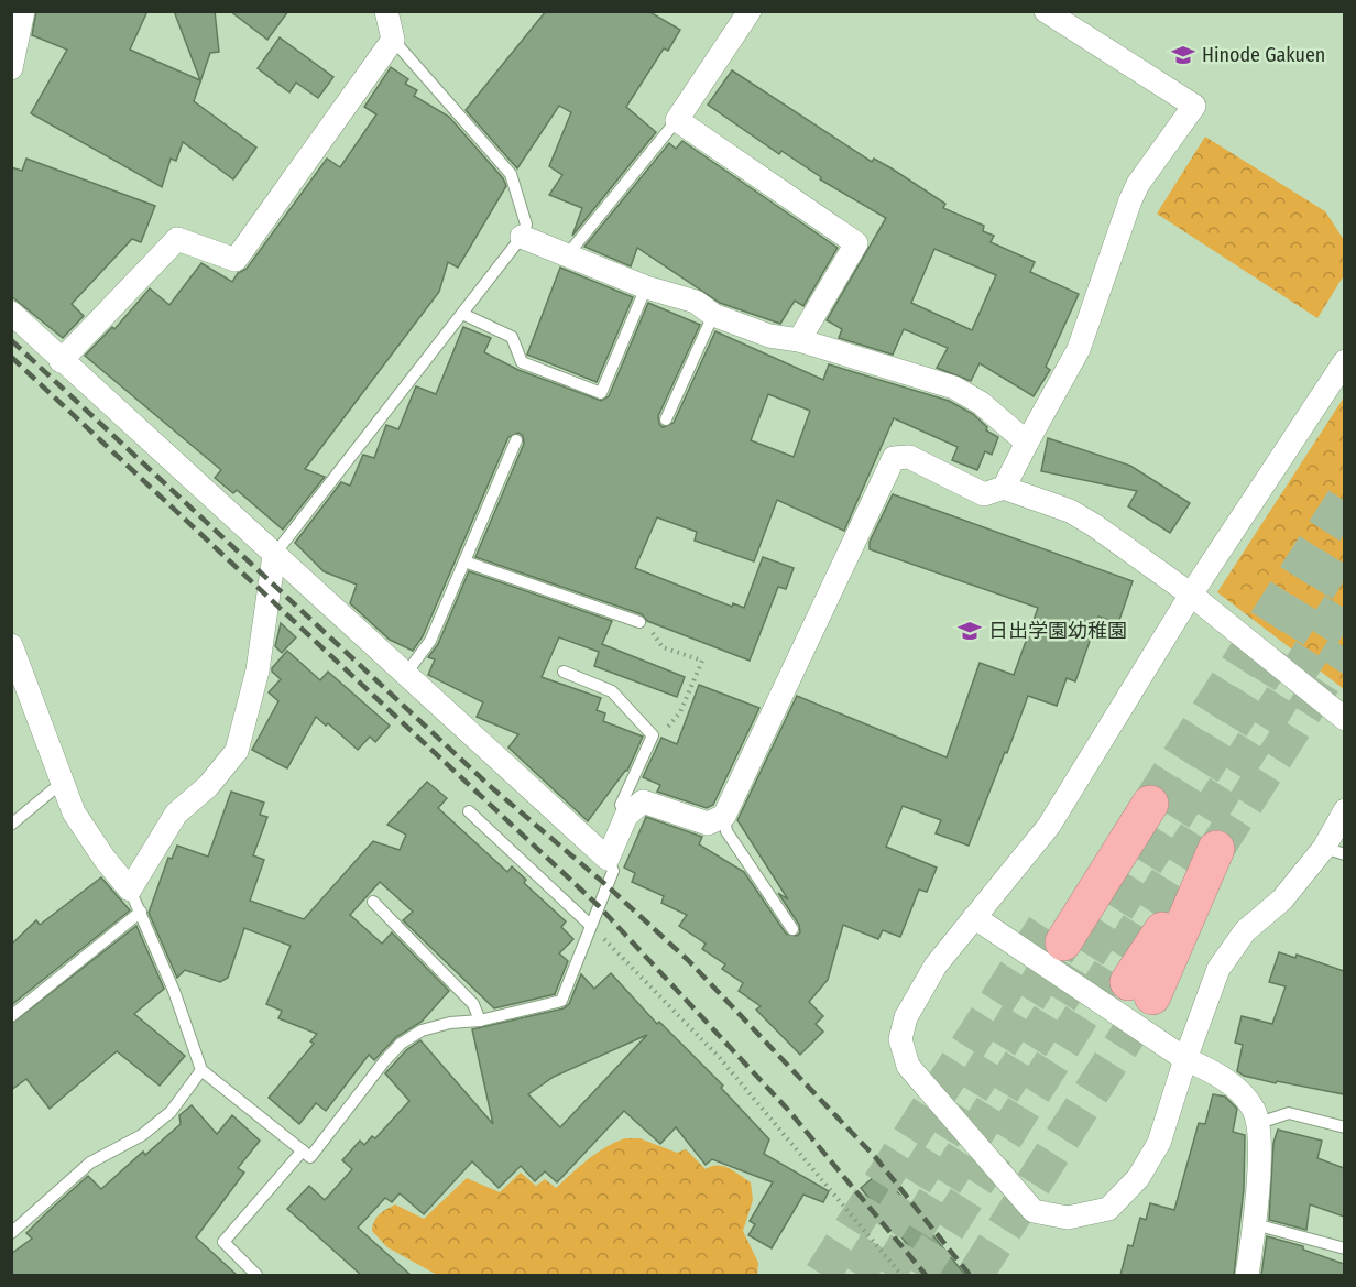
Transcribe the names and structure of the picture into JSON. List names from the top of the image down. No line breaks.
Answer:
{"places":{"school or university":["Hinode Gakuen","日出学園幼稚園"]}}
